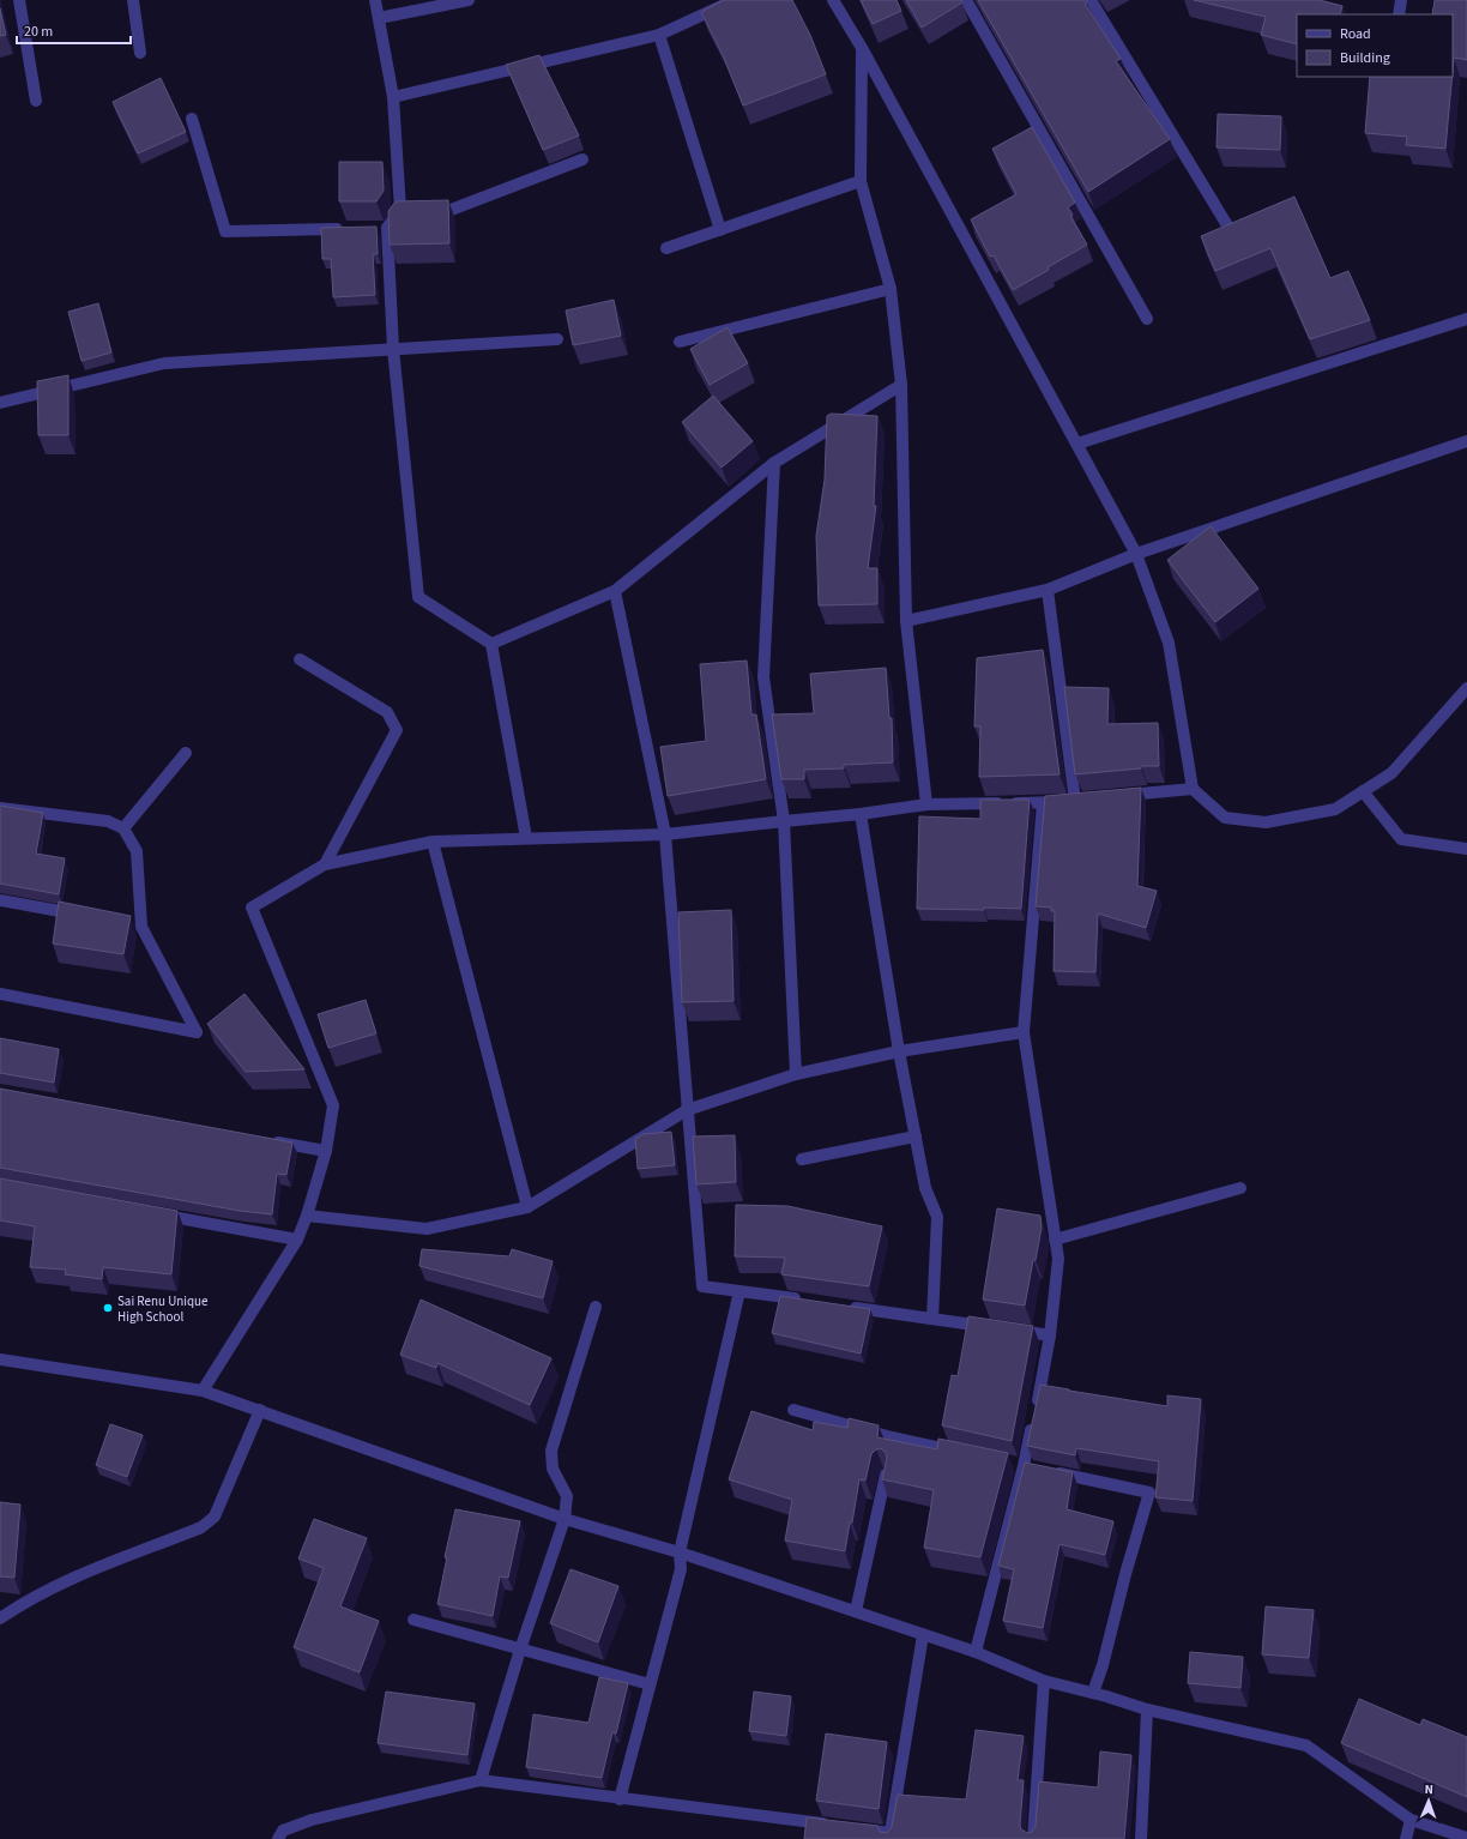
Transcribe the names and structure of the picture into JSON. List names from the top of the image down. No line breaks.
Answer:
{"places":["Sai Renu Unique High School"],"legend":["Road","Building"],"scale_bar":"20 m","north":"top"}
